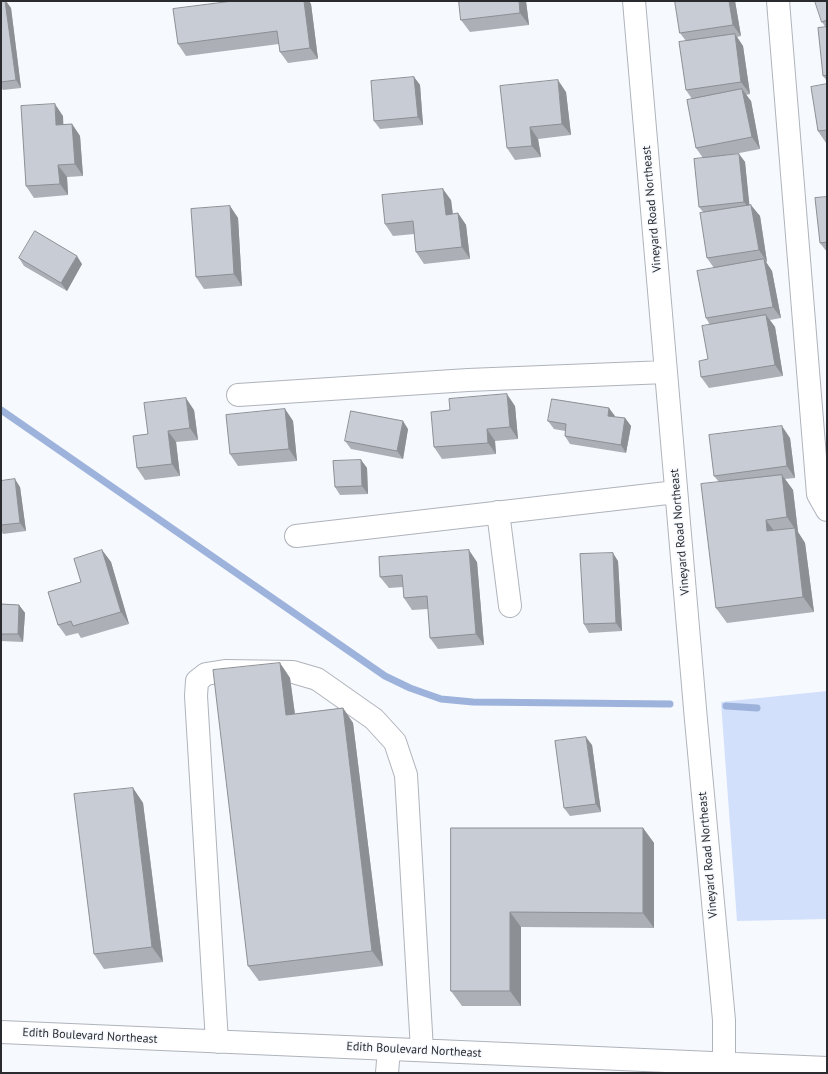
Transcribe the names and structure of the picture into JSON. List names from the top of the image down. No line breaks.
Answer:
{"streets":{"street":["Vineyard Road Northeast","Edith Boulevard Northeast"]},"crossings":[["Vineyard Road Northeast","Edith Boulevard Northeast"]]}
